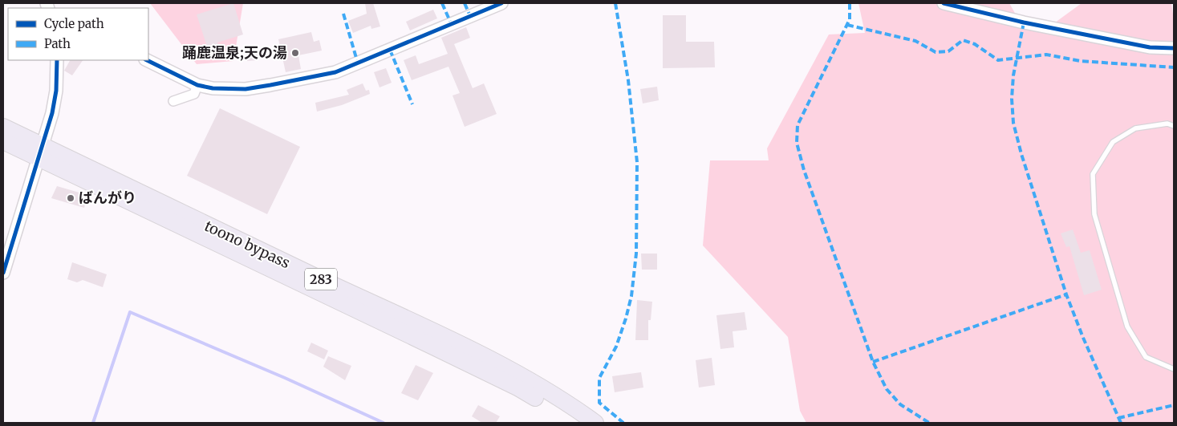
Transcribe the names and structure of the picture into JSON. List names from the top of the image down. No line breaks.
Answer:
{"streets":{"highway":["toono bypass","283"]},"places":["踊鹿温泉;天の湯","ばんがり"],"legend":["Cycle path","Path"]}
